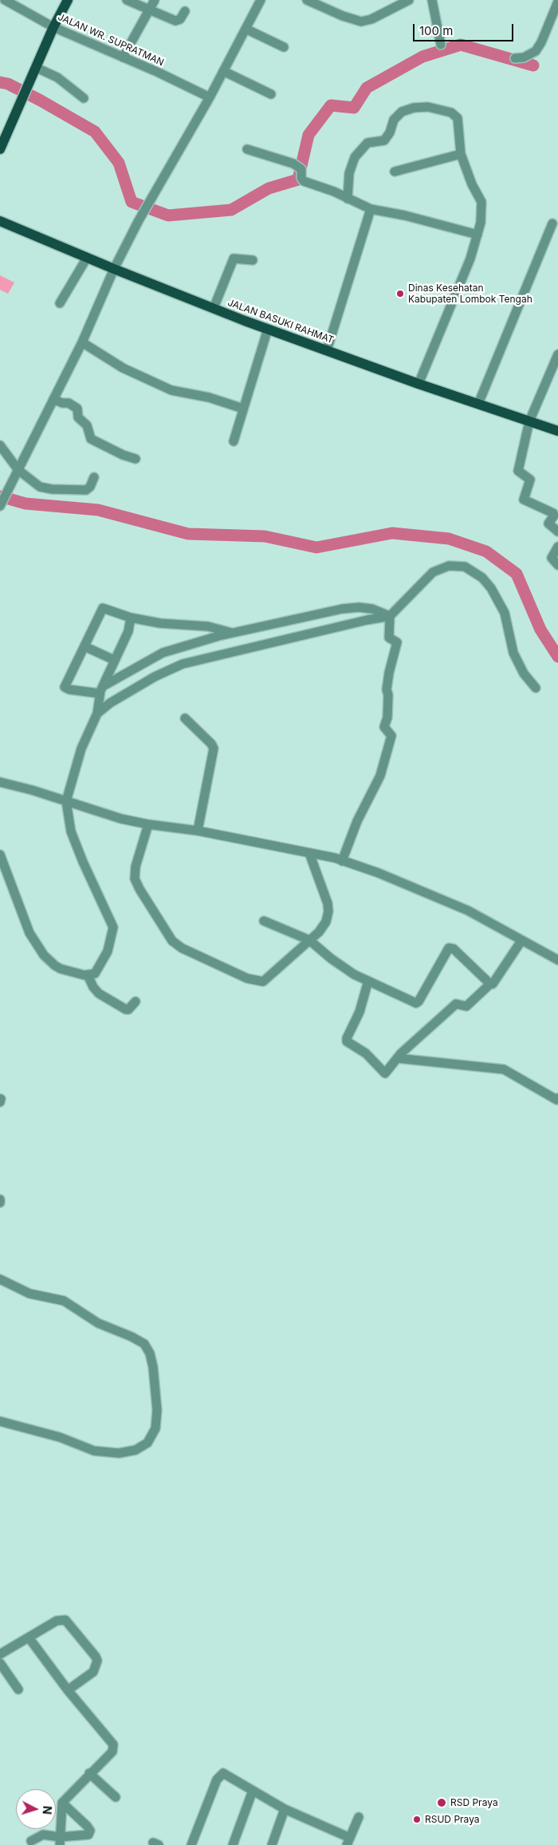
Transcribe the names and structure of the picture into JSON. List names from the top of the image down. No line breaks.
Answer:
{"streets":{"main road":["JALAN BASUKI RAHMAT"],"street":["JALAN WR. SUPRATMAN"]},"places":["Dinas Kesehatan Kabupaten Lombok Tengah","RSD Praya","RSUD Praya"],"scale_bar":"100 m","north":"right"}
